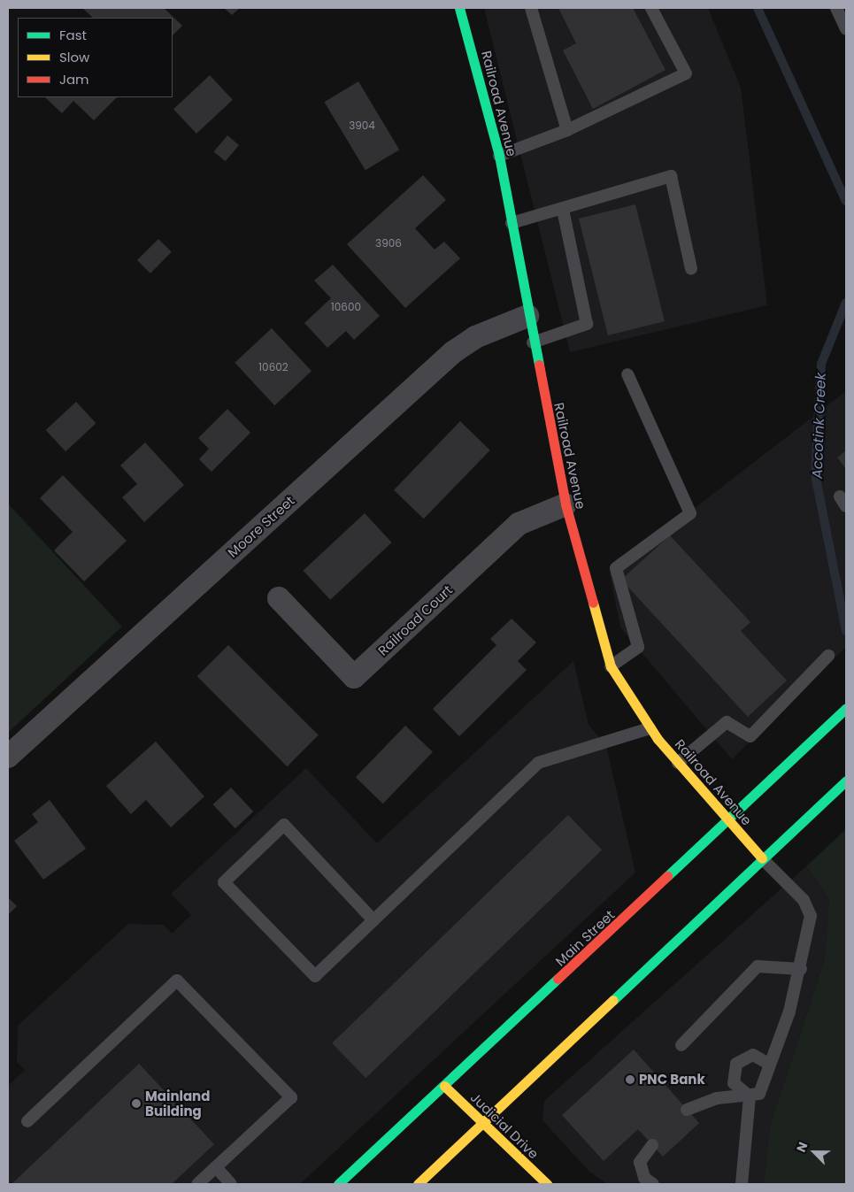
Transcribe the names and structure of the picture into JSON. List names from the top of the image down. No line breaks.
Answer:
{"streets":{"main road":["Railroad Avenue","Main Street","Judicial Drive"],"street":["Moore Street","Railroad Court"]},"crossings":[["Railroad Avenue","Moore Street"],["Railroad Avenue","Railroad Court"],["Railroad Avenue","Main Street"],["Main Street","Judicial Drive"]],"water":["Accotink Creek"],"places":["PNC Bank","Mainland Building"],"house_numbers":["3904","3906","10600","10602"],"legend":["Fast","Slow","Jam"],"north":"top left"}
